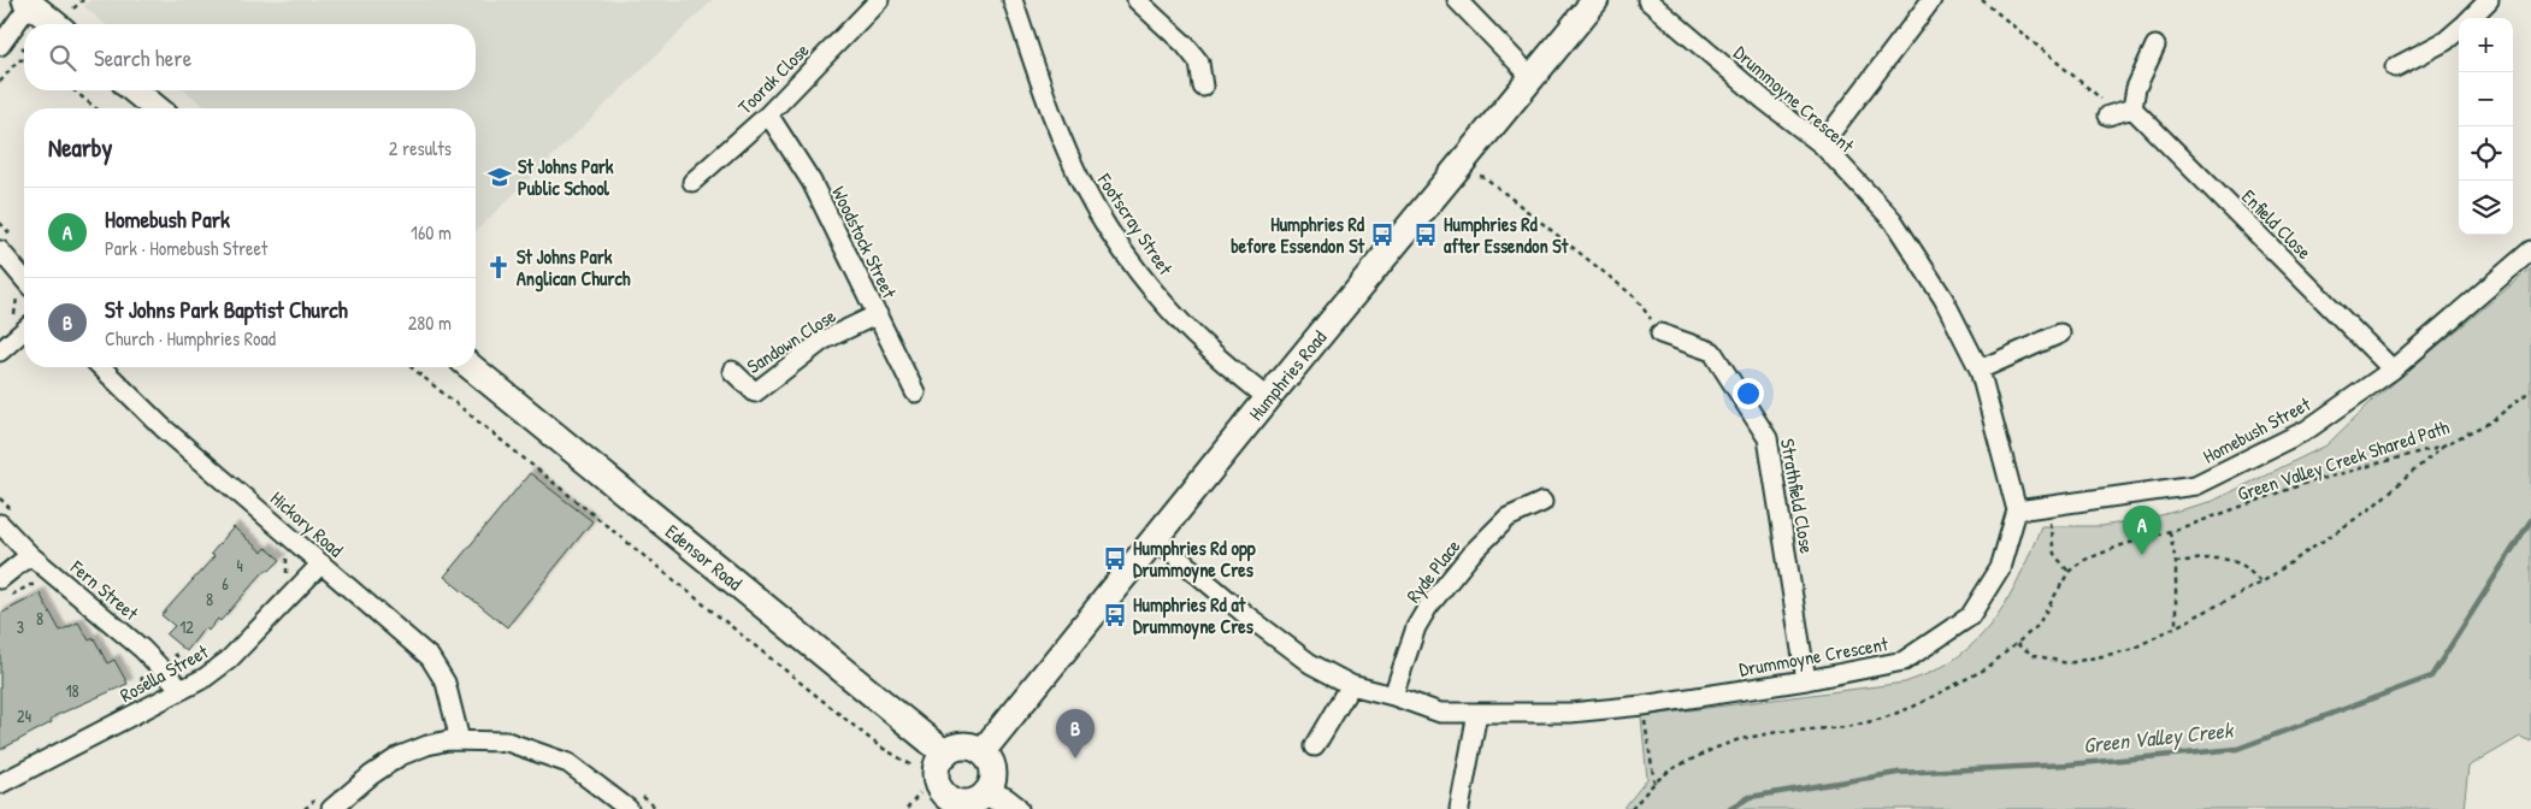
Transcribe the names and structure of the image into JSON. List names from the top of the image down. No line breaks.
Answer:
{"streets":{"main road":["Humphries Road","Edensor Road"],"street":["Toorak Close","Drummoyne Crescent","Footscray Street","Enfield Close","Woodstock Street","Sandown Close","Homebush Street","Strathfield Close","Hickory Road","Ryde Place","Fern Street","Rosella Street"],"path":["Green Valley Creek Shared Path"]},"crossings":[["Toorak Close","Woodstock Street"],["Drummoyne Crescent","Humphries Road"],["Drummoyne Crescent","Homebush Street"],["Drummoyne Crescent","Strathfield Close"],["Drummoyne Crescent","Ryde Place"],["Footscray Street","Humphries Road"],["Enfield Close","Homebush Street"],["Woodstock Street","Sandown Close"],["Humphries Road","Edensor Road"],["Hickory Road","Rosella Street"],["Fern Street","Rosella Street"]],"water":["Green Valley Creek"],"places":{"school or university":["St Johns Park Public School"],"bus stop":["Humphries Rd before Essendon St","Humphries Rd after Essendon St","Humphries Rd opp Drummoyne Cres","Humphries Rd at Drummoyne Cres"],"church":["St Johns Park Anglican Church"]},"house_numbers":["4","6","8","8","3","12","18","24"],"page":{"map_buttons":["+","−"],"search":"Search here","heading":["Nearby","2 results"],"list":[{"mark":"A","name":"Homebush Park","note":"Park · Homebush Street","value":"160 m"},{"mark":"B","name":"St Johns Park Baptist Church","note":"Church · Humphries Road","value":"280 m"}],"pins":["A","B"]}}
